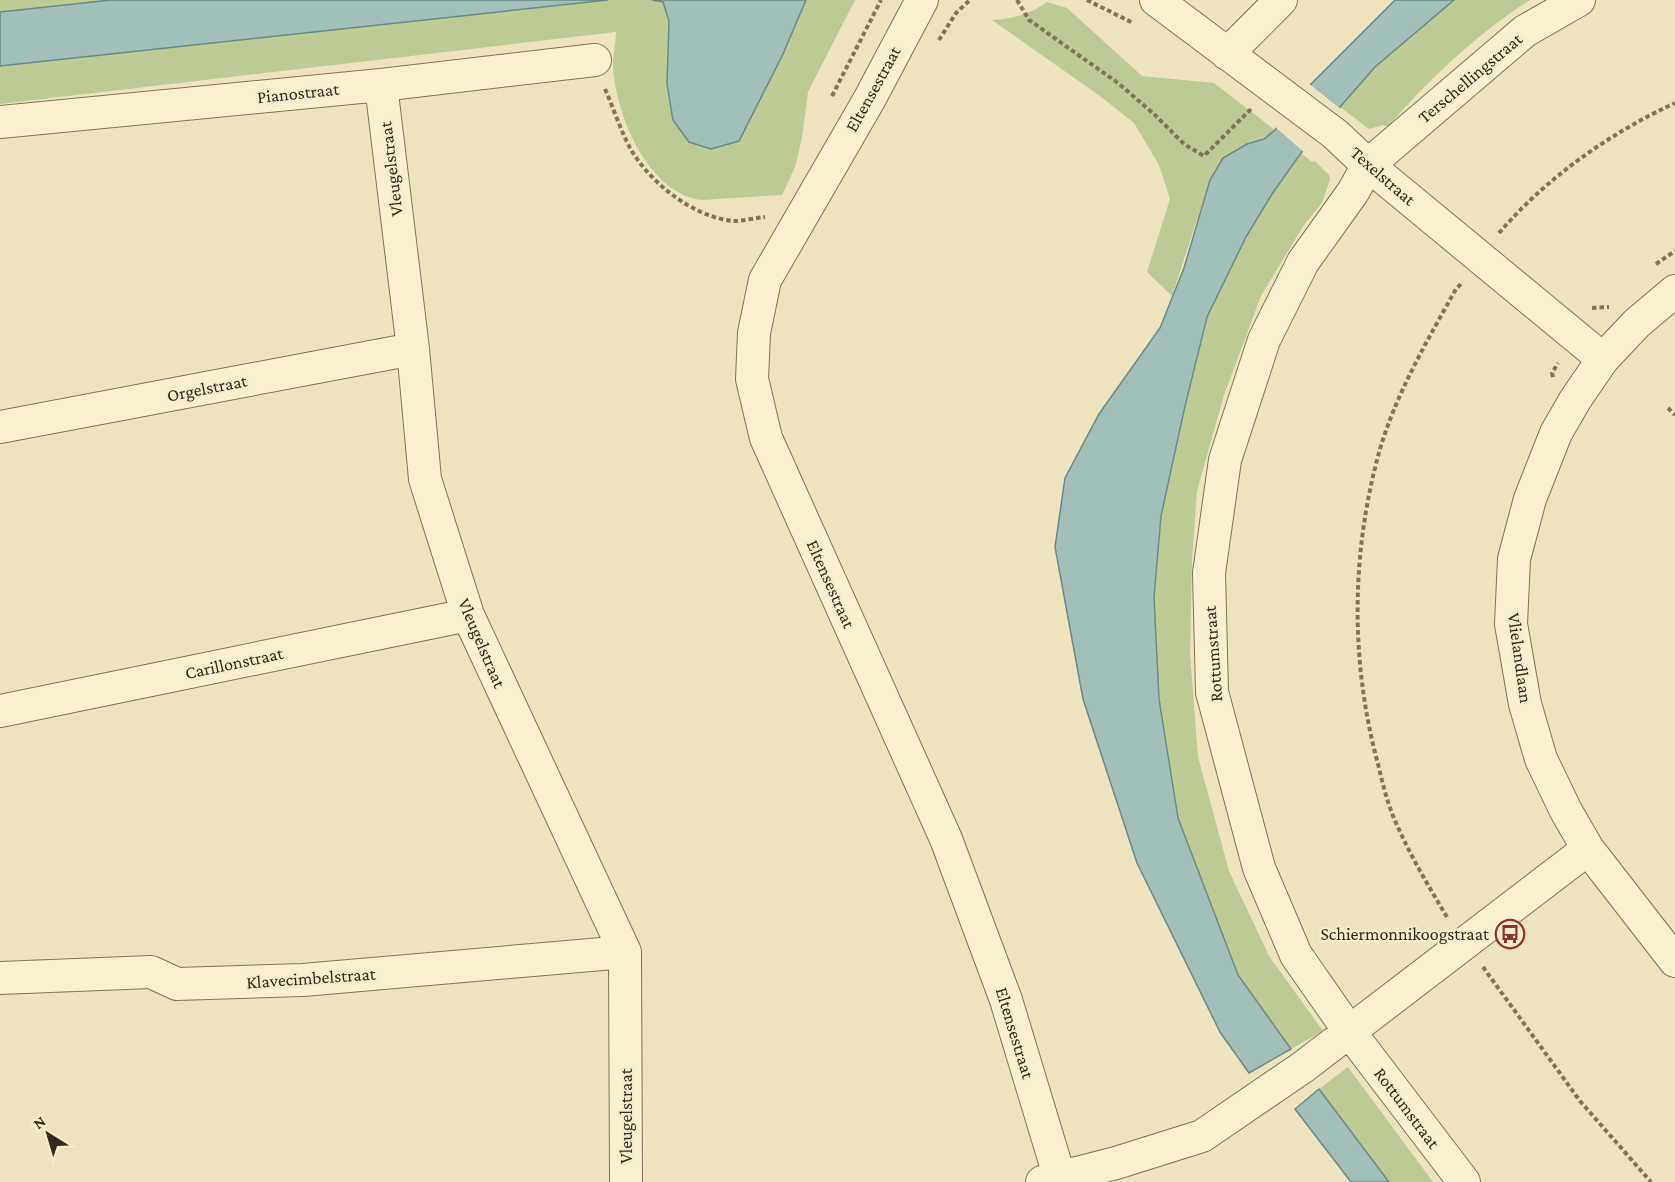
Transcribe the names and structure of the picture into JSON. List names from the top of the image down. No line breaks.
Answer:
{"streets":{"street":["Terschellingstraat","Eltensestraat","Pianostraat","Vleugelstraat","Texelstraat","Orgelstraat","Rottumstraat","Vlielandlaan","Carillonstraat","Klavecimbelstraat"]},"crossings":[["Terschellingstraat","Texelstraat"],["Terschellingstraat","Rottumstraat"],["Pianostraat","Vleugelstraat"],["Vleugelstraat","Orgelstraat"],["Vleugelstraat","Carillonstraat"],["Vleugelstraat","Klavecimbelstraat"],["Texelstraat","Rottumstraat"],["Texelstraat","Vlielandlaan"]],"places":{"bus stop":["Schiermonnikoogstraat"]},"north":"top left"}
